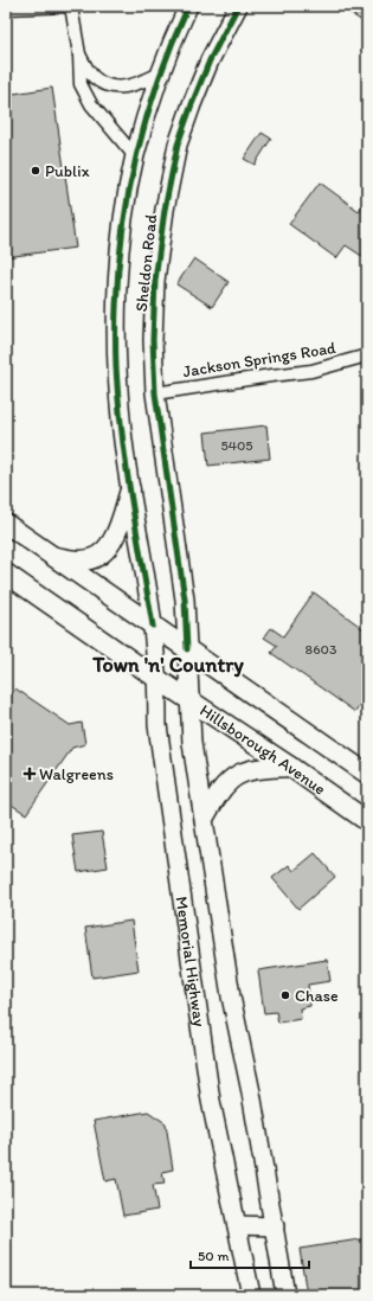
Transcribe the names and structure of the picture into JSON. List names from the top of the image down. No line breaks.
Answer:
{"streets":{"main road":["Sheldon Road","Hillsborough Avenue","Memorial Highway"],"street":["Jackson Springs Road"]},"crossings":[["Sheldon Road","Jackson Springs Road"],["Sheldon Road","Memorial Highway"],["Hillsborough Avenue","Memorial Highway"]],"districts":["Town 'n' Country"],"places":{"other":["Publix","Chase"],"health":["Walgreens"]},"house_numbers":["5405","8603"],"scale_bar":"50 m"}
